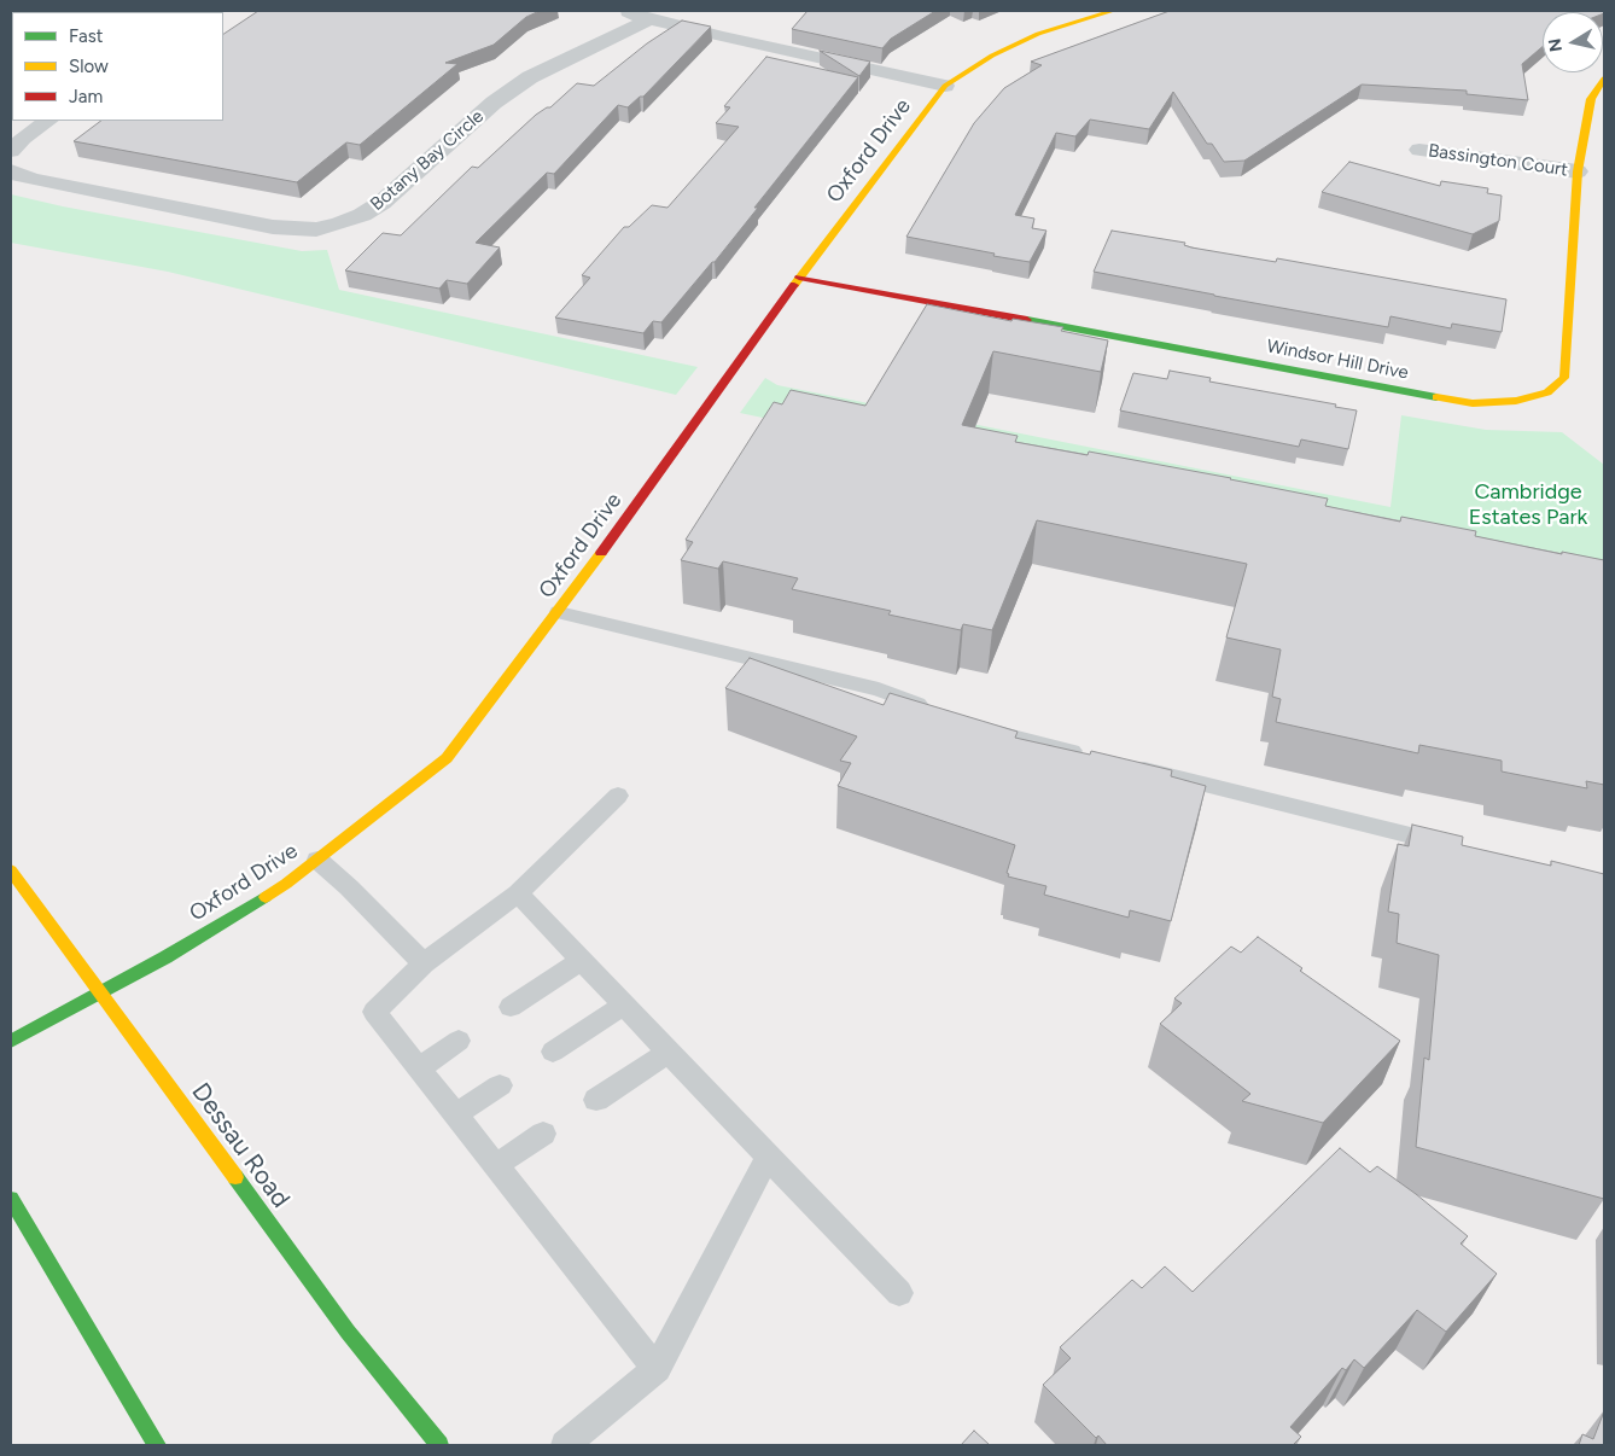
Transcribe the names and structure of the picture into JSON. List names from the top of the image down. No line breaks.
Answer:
{"streets":{"street":["Oxford Drive","Botany Bay Circle","Bassington Court","Windsor Hill Drive","Dessau Road"]},"crossings":[["Oxford Drive","Windsor Hill Drive"],["Oxford Drive","Dessau Road"],["Bassington Court","Windsor Hill Drive"]],"parks":["Cambridge Estates Park"],"legend":["Fast","Slow","Jam"],"north":"left"}
